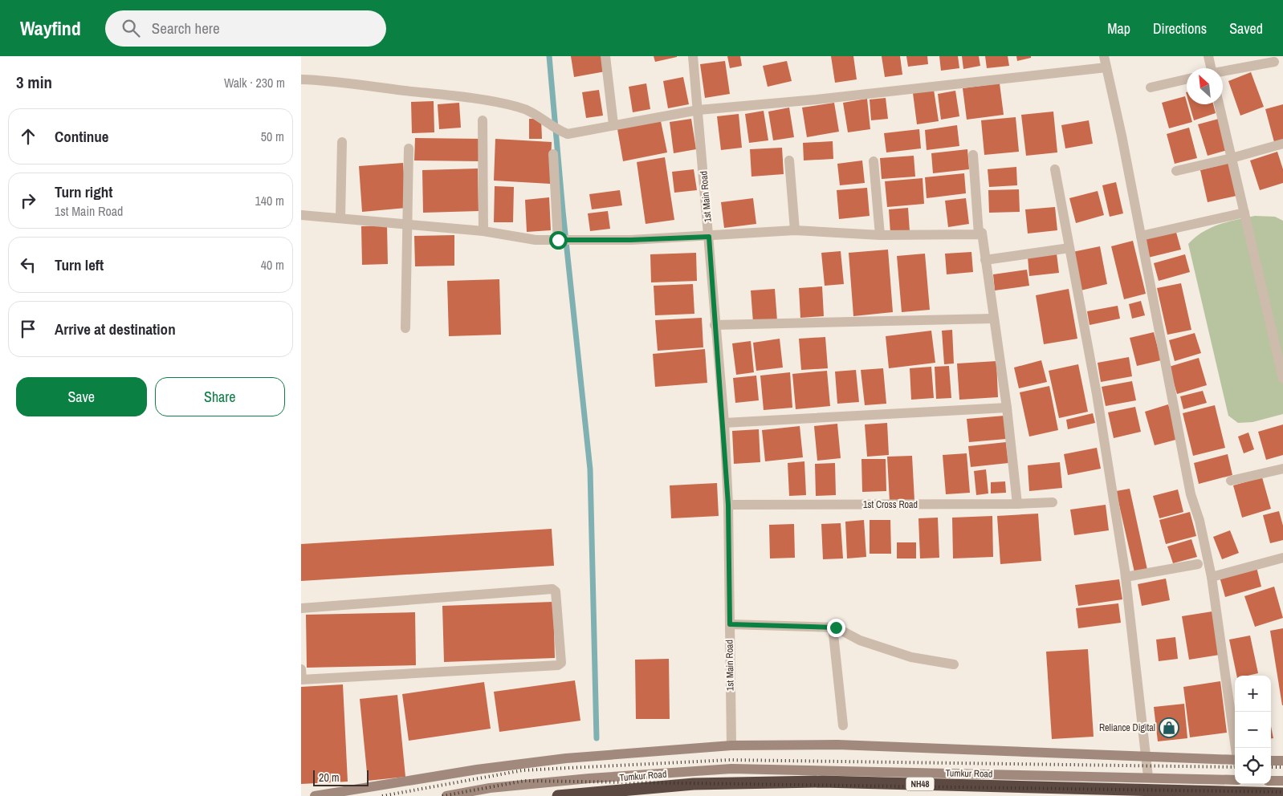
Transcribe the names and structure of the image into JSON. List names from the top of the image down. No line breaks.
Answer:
{"streets":{"highway":["Tumkur Road","NH48"],"street":["1st Main Road","1st Cross Road"]},"crossings":[["1st Main Road","1st Cross Road"]],"places":{"shop":["Reliance Digital"]},"scale_bar":"20 m","north":"top left","page":{"header":"Wayfind","search":"Search here","nav":["Map","Directions","Saved"],"heading":["3 min","Walk · 230 m"],"list":[["Continue","50 m"],["Turn right","1st Main Road","140 m"],["Turn left","40 m"],"Arrive at destination"],"buttons":["Save","Share"],"map_buttons":["+","−"],"scale":"20 m"}}
